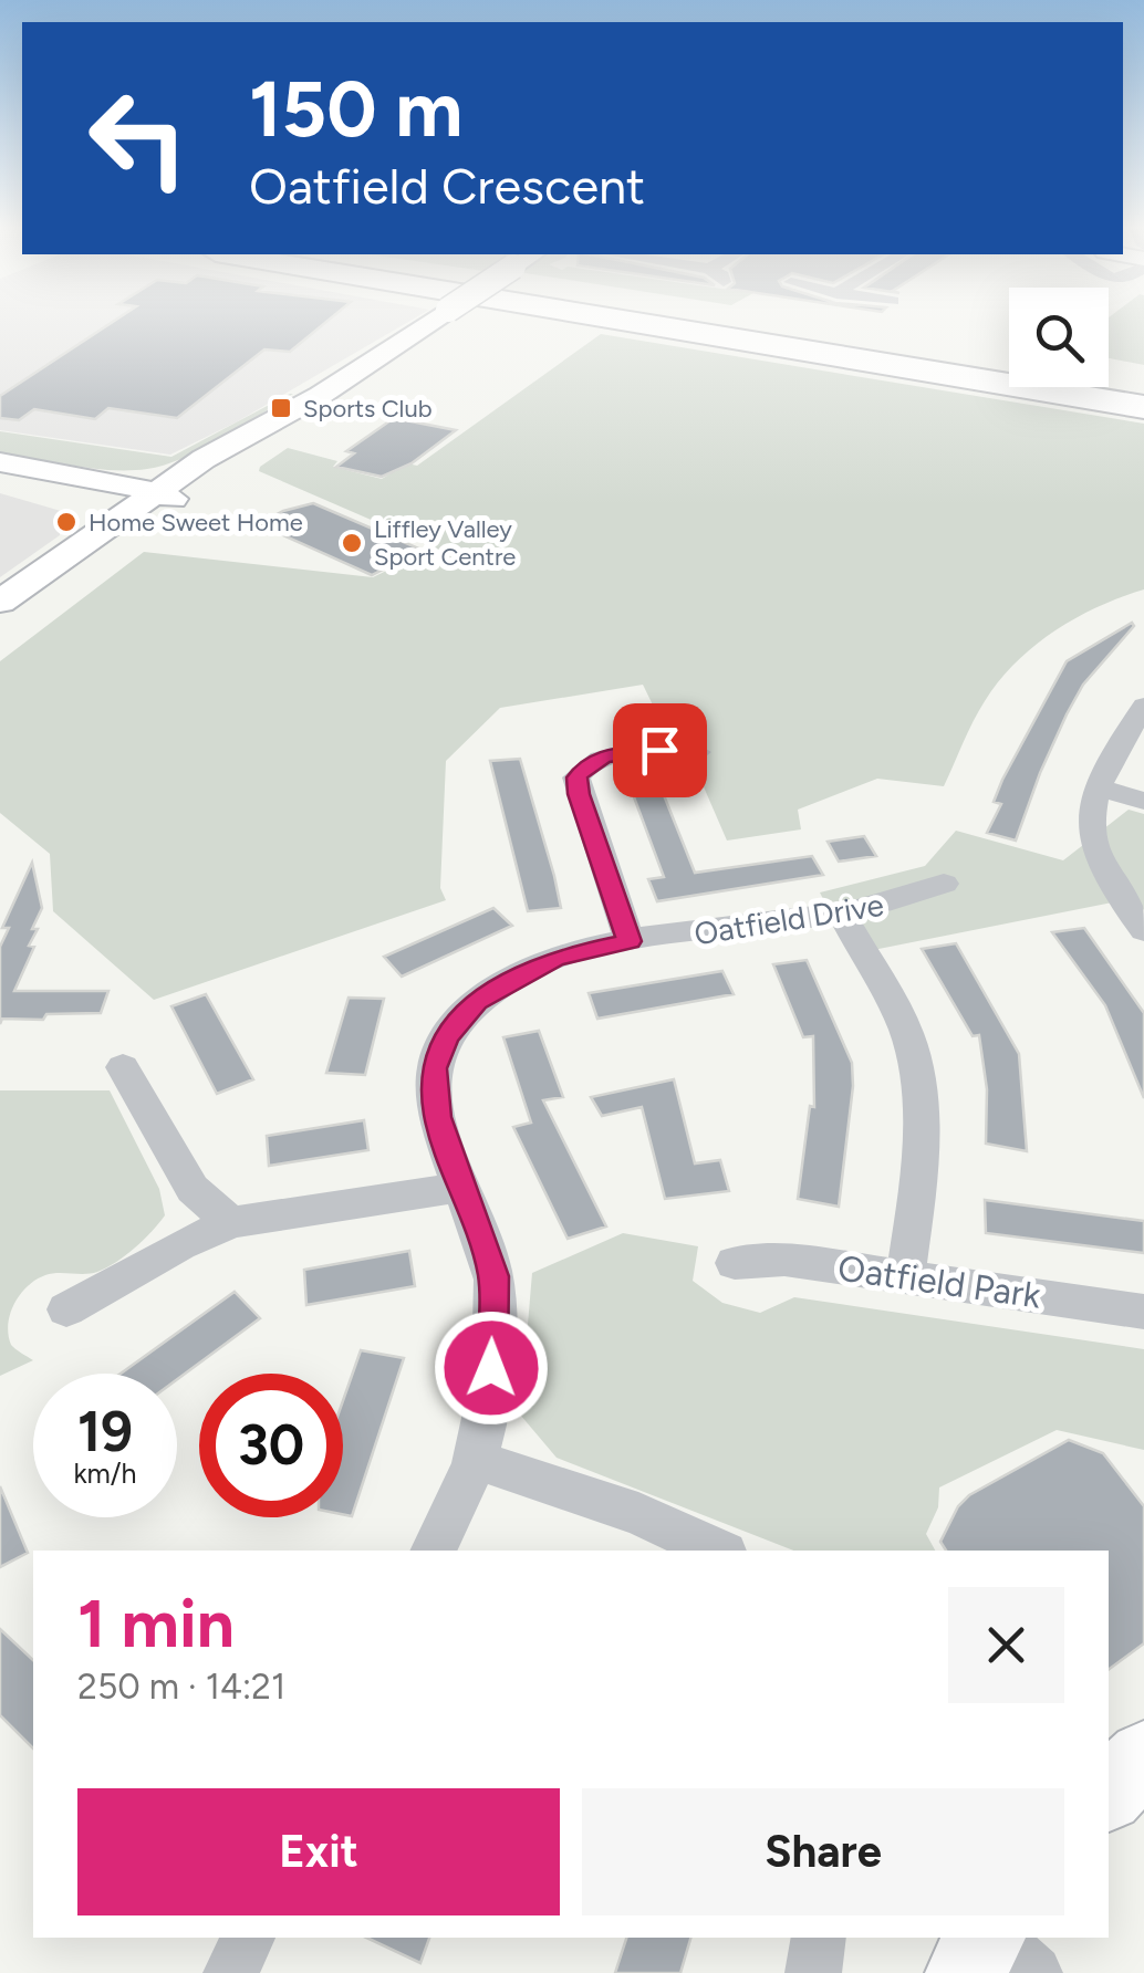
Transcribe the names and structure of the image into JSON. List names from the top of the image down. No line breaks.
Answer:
{"streets":{"street":["Oatfield Drive","Oatfield Park"]},"places":{"transit":["Sports Club"],"other":["Home Sweet Home","Liffley Valley Sport Centre"]},"page":{"turn":["150 m","Oatfield Crescent"],"speed":"19 km/h","limit":"30","heading":["1 min","250 m · 14:21"],"buttons":["Exit","Share"]}}
